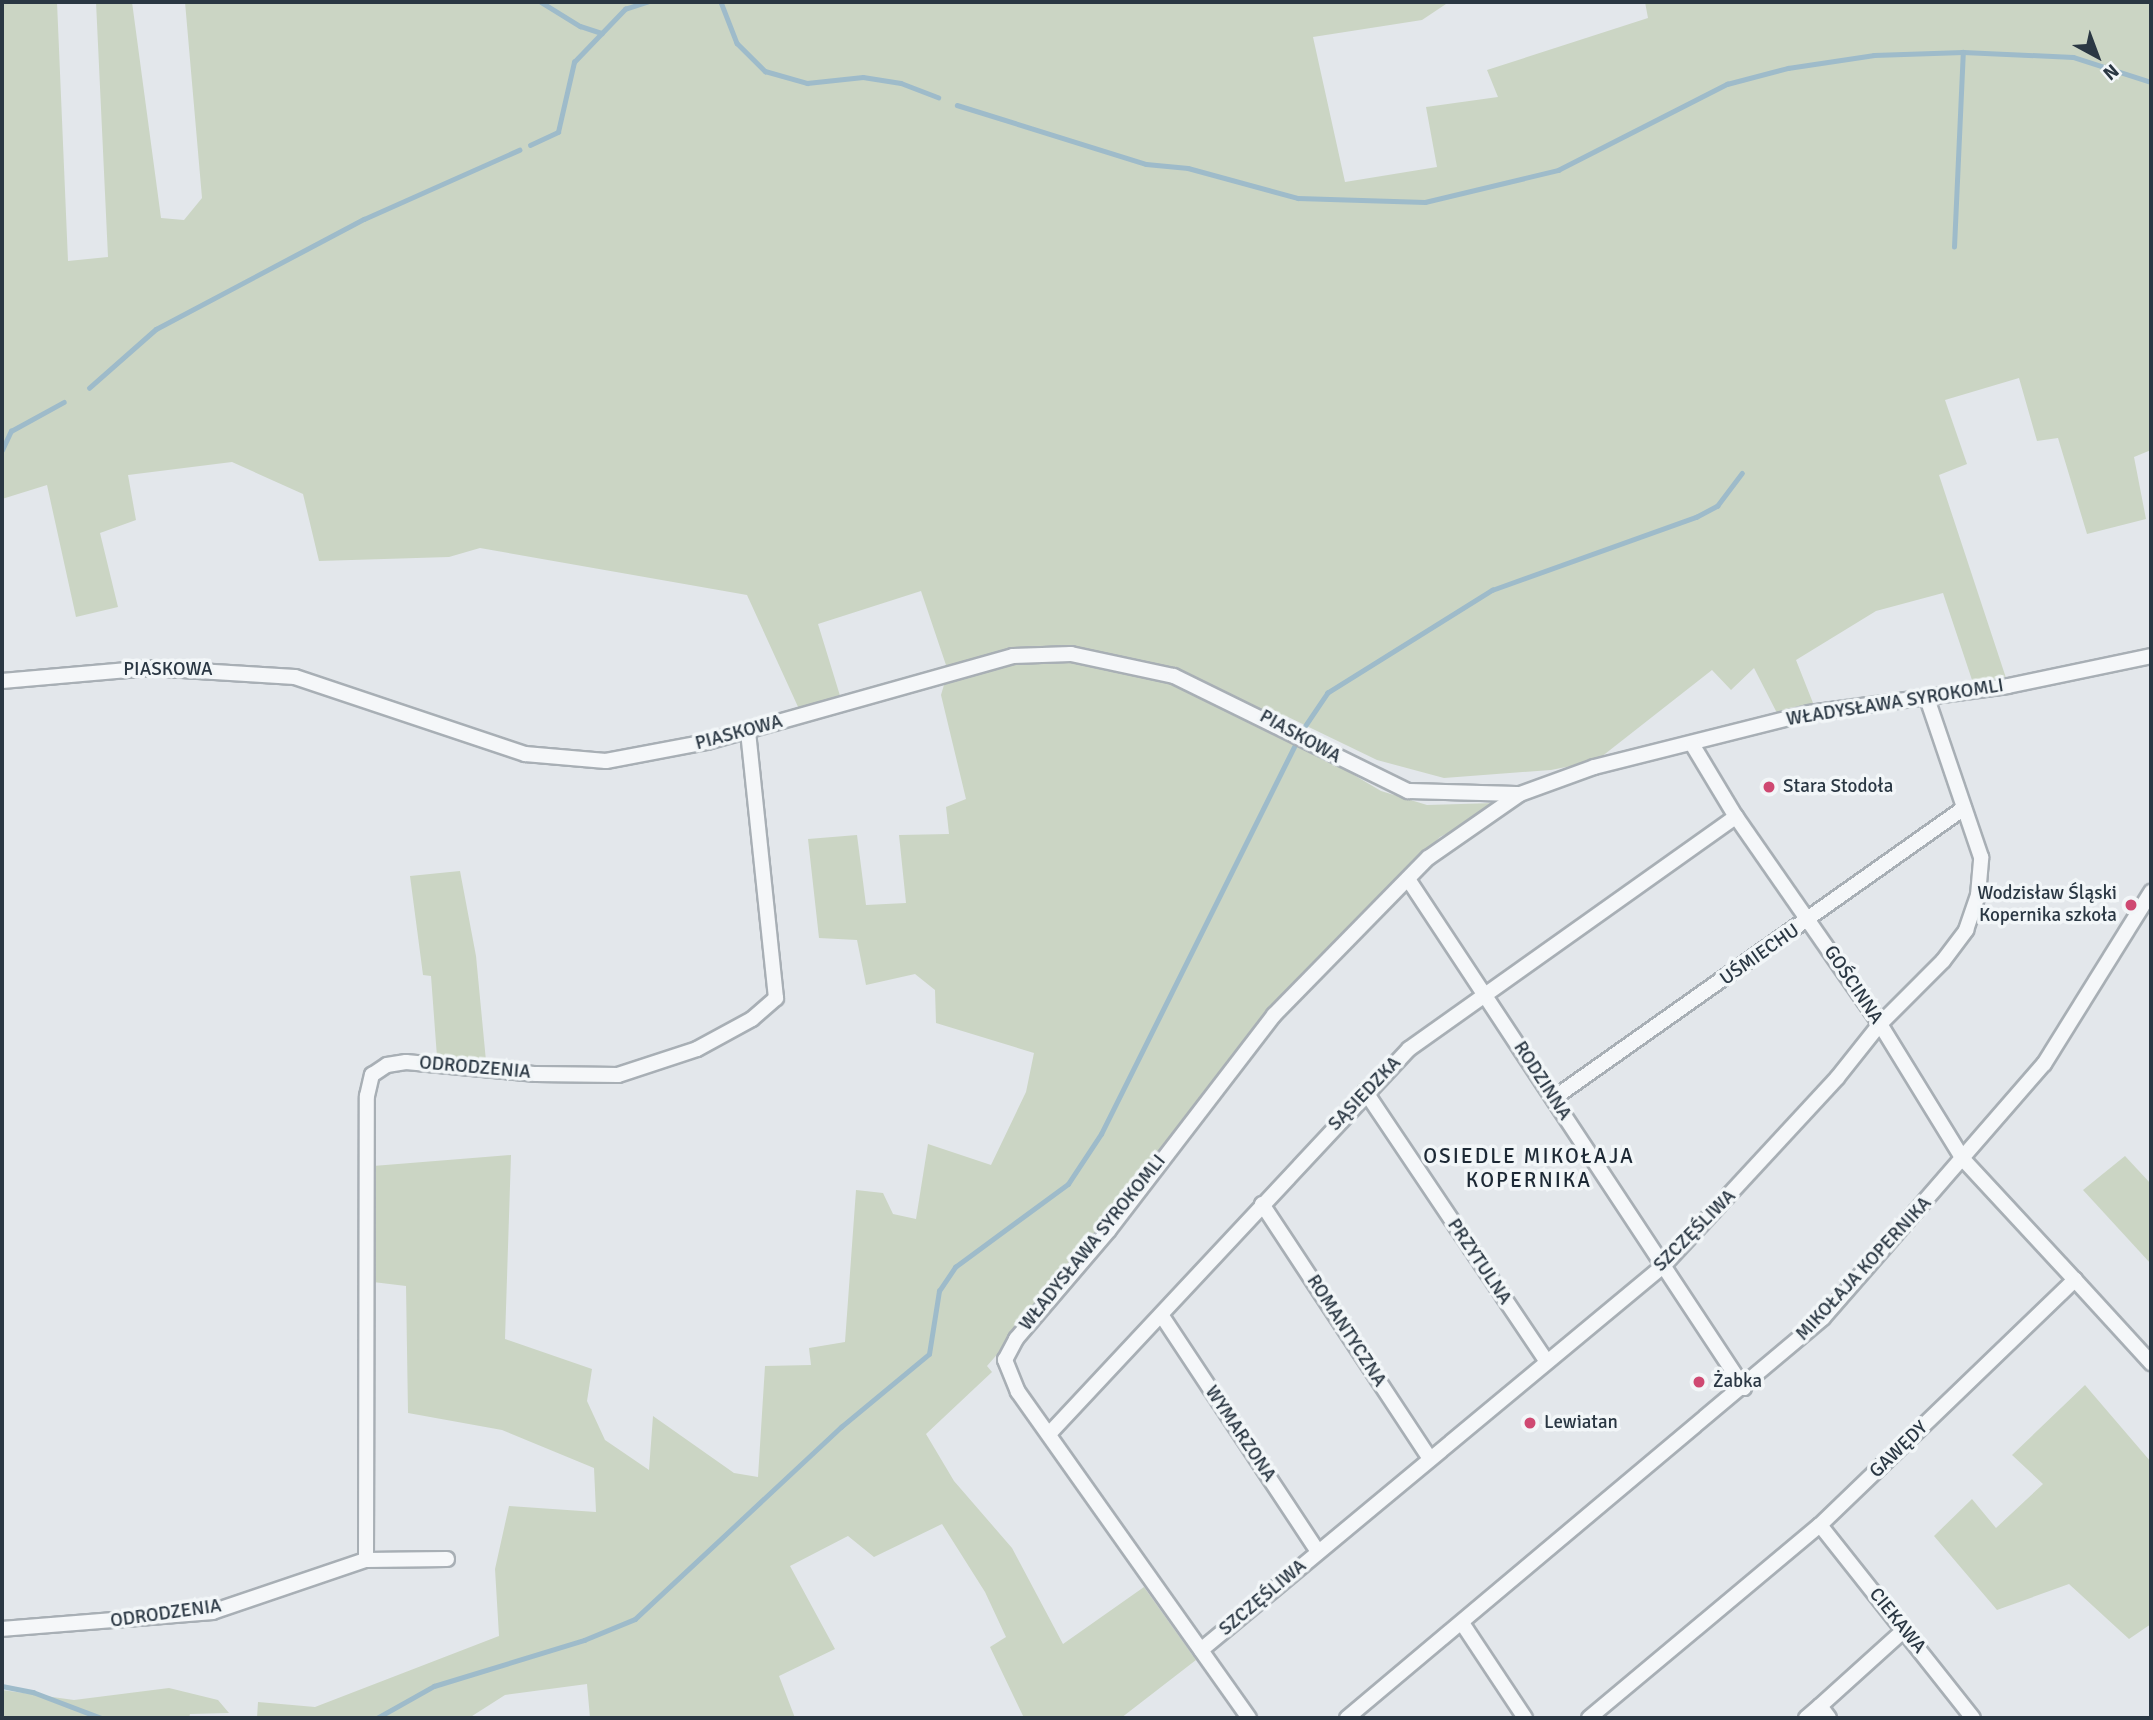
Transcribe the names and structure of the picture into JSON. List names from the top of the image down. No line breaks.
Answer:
{"streets":{"street":["PIASKOWA","WŁADYSŁAWA SYROKOMLI","UŚMIECHU","GOŚCINNA","ODRODZENIA","RODZINNA","SĄSIEDZKA","SZCZĘŚLIWA","PRZYTULNA","MIKOŁAJA KOPERNIKA","ROMANTYCZNA","WYMARZONA","GAWĘDY","CIEKAWA"]},"crossings":[["PIASKOWA","WŁADYSŁAWA SYROKOMLI"],["PIASKOWA","ODRODZENIA"],["WŁADYSŁAWA SYROKOMLI","GOŚCINNA"],["WŁADYSŁAWA SYROKOMLI","RODZINNA"],["WŁADYSŁAWA SYROKOMLI","SĄSIEDZKA"],["WŁADYSŁAWA SYROKOMLI","SZCZĘŚLIWA"],["UŚMIECHU","GOŚCINNA"],["UŚMIECHU","RODZINNA"],["UŚMIECHU","SZCZĘŚLIWA"],["GOŚCINNA","SĄSIEDZKA"],["GOŚCINNA","SZCZĘŚLIWA"],["GOŚCINNA","MIKOŁAJA KOPERNIKA"],["RODZINNA","SĄSIEDZKA"],["RODZINNA","SZCZĘŚLIWA"],["RODZINNA","MIKOŁAJA KOPERNIKA"],["SĄSIEDZKA","PRZYTULNA"],["SĄSIEDZKA","ROMANTYCZNA"],["SĄSIEDZKA","WYMARZONA"],["SZCZĘŚLIWA","PRZYTULNA"],["SZCZĘŚLIWA","ROMANTYCZNA"],["SZCZĘŚLIWA","WYMARZONA"],["GAWĘDY","CIEKAWA"]],"districts":["OSIEDLE MIKOŁAJA KOPERNIKA"],"places":["Stara Stodoła","Wodzisław Śląski Kopernika szkoła","Żabka","Lewiatan"],"north":"bottom right"}
